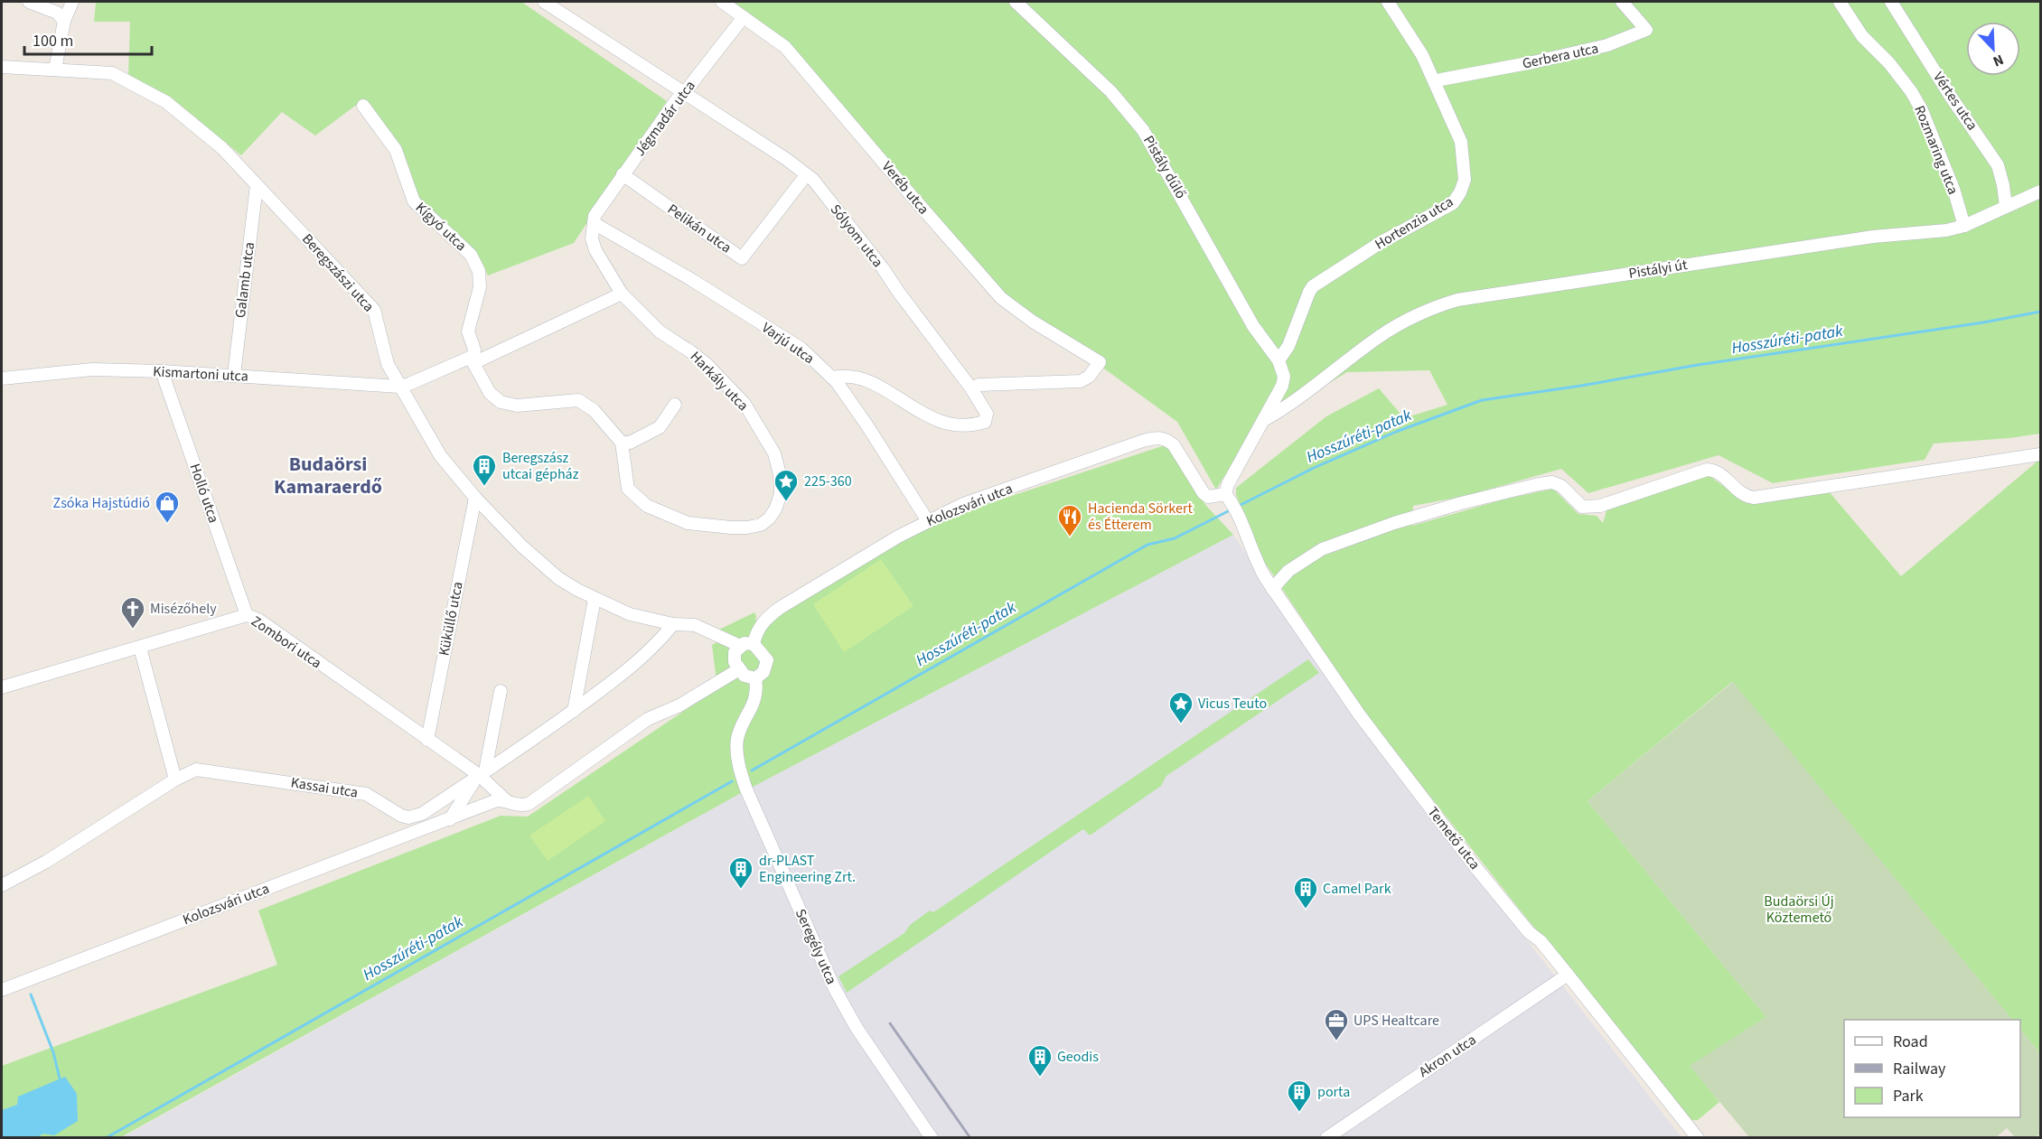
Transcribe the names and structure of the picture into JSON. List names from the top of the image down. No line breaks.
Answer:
{"streets":{"street":["Gerbera utca","Vértes utca","Jégmadár utca","Rozmaring utca","Pistály dűlő","Veréb utca","Hortenzia utca","Kígyó utca","Pelikán utca","Sólyom utca","Pistályi út","Beregszászi utca","Galamb utca","Varjú utca","Kismartoni utca","Harkály utca","Holló utca","Kolozsvári utca","Küküllő utca","Zombori utca","Kassai utca","Temető utca","Seregély utca","Akron utca"]},"crossings":[["Gerbera utca","Hortenzia utca"],["Vértes utca","Pistályi út"],["Jégmadár utca","Veréb utca"],["Jégmadár utca","Pelikán utca"],["Jégmadár utca","Sólyom utca"],["Jégmadár utca","Varjú utca"],["Jégmadár utca","Harkály utca"],["Rozmaring utca","Pistályi út"],["Pistály dűlő","Hortenzia utca"],["Veréb utca","Sólyom utca"],["Pelikán utca","Sólyom utca"],["Sólyom utca","Varjú utca"],["Beregszászi utca","Galamb utca"],["Beregszászi utca","Kismartoni utca"],["Beregszászi utca","Kolozsvári utca"],["Beregszászi utca","Küküllő utca"],["Beregszászi utca","Kassai utca"],["Beregszászi utca","Seregély utca"],["Galamb utca","Kismartoni utca"],["Varjú utca","Harkály utca"],["Varjú utca","Kolozsvári utca"],["Kismartoni utca","Holló utca"],["Holló utca","Zombori utca"],["Kolozsvári utca","Zombori utca"],["Kolozsvári utca","Temető utca"],["Kolozsvári utca","Seregély utca"],["Küküllő utca","Zombori utca"],["Zombori utca","Kassai utca"],["Temető utca","Akron utca"]],"districts":["Budaörsi Kamaraerdő"],"water":["Hosszúréti-patak"],"parks":["Budaörsi Új Köztemető"],"places":{"building":["Beregszász utcai gépház","dr-PLAST Engineering Zrt.","Camel Park","Geodis","porta"],"place":["225-360","Vicus Teuto"],"shop":["Zsóka Hajstúdió"],"restaurant":["Hacienda Sörkert és Étterem"],"church":["Misézőhely"],"office":["UPS Healtcare"]},"legend":["Road","Railway","Park"],"scale_bar":"100 m","north":"bottom right"}
